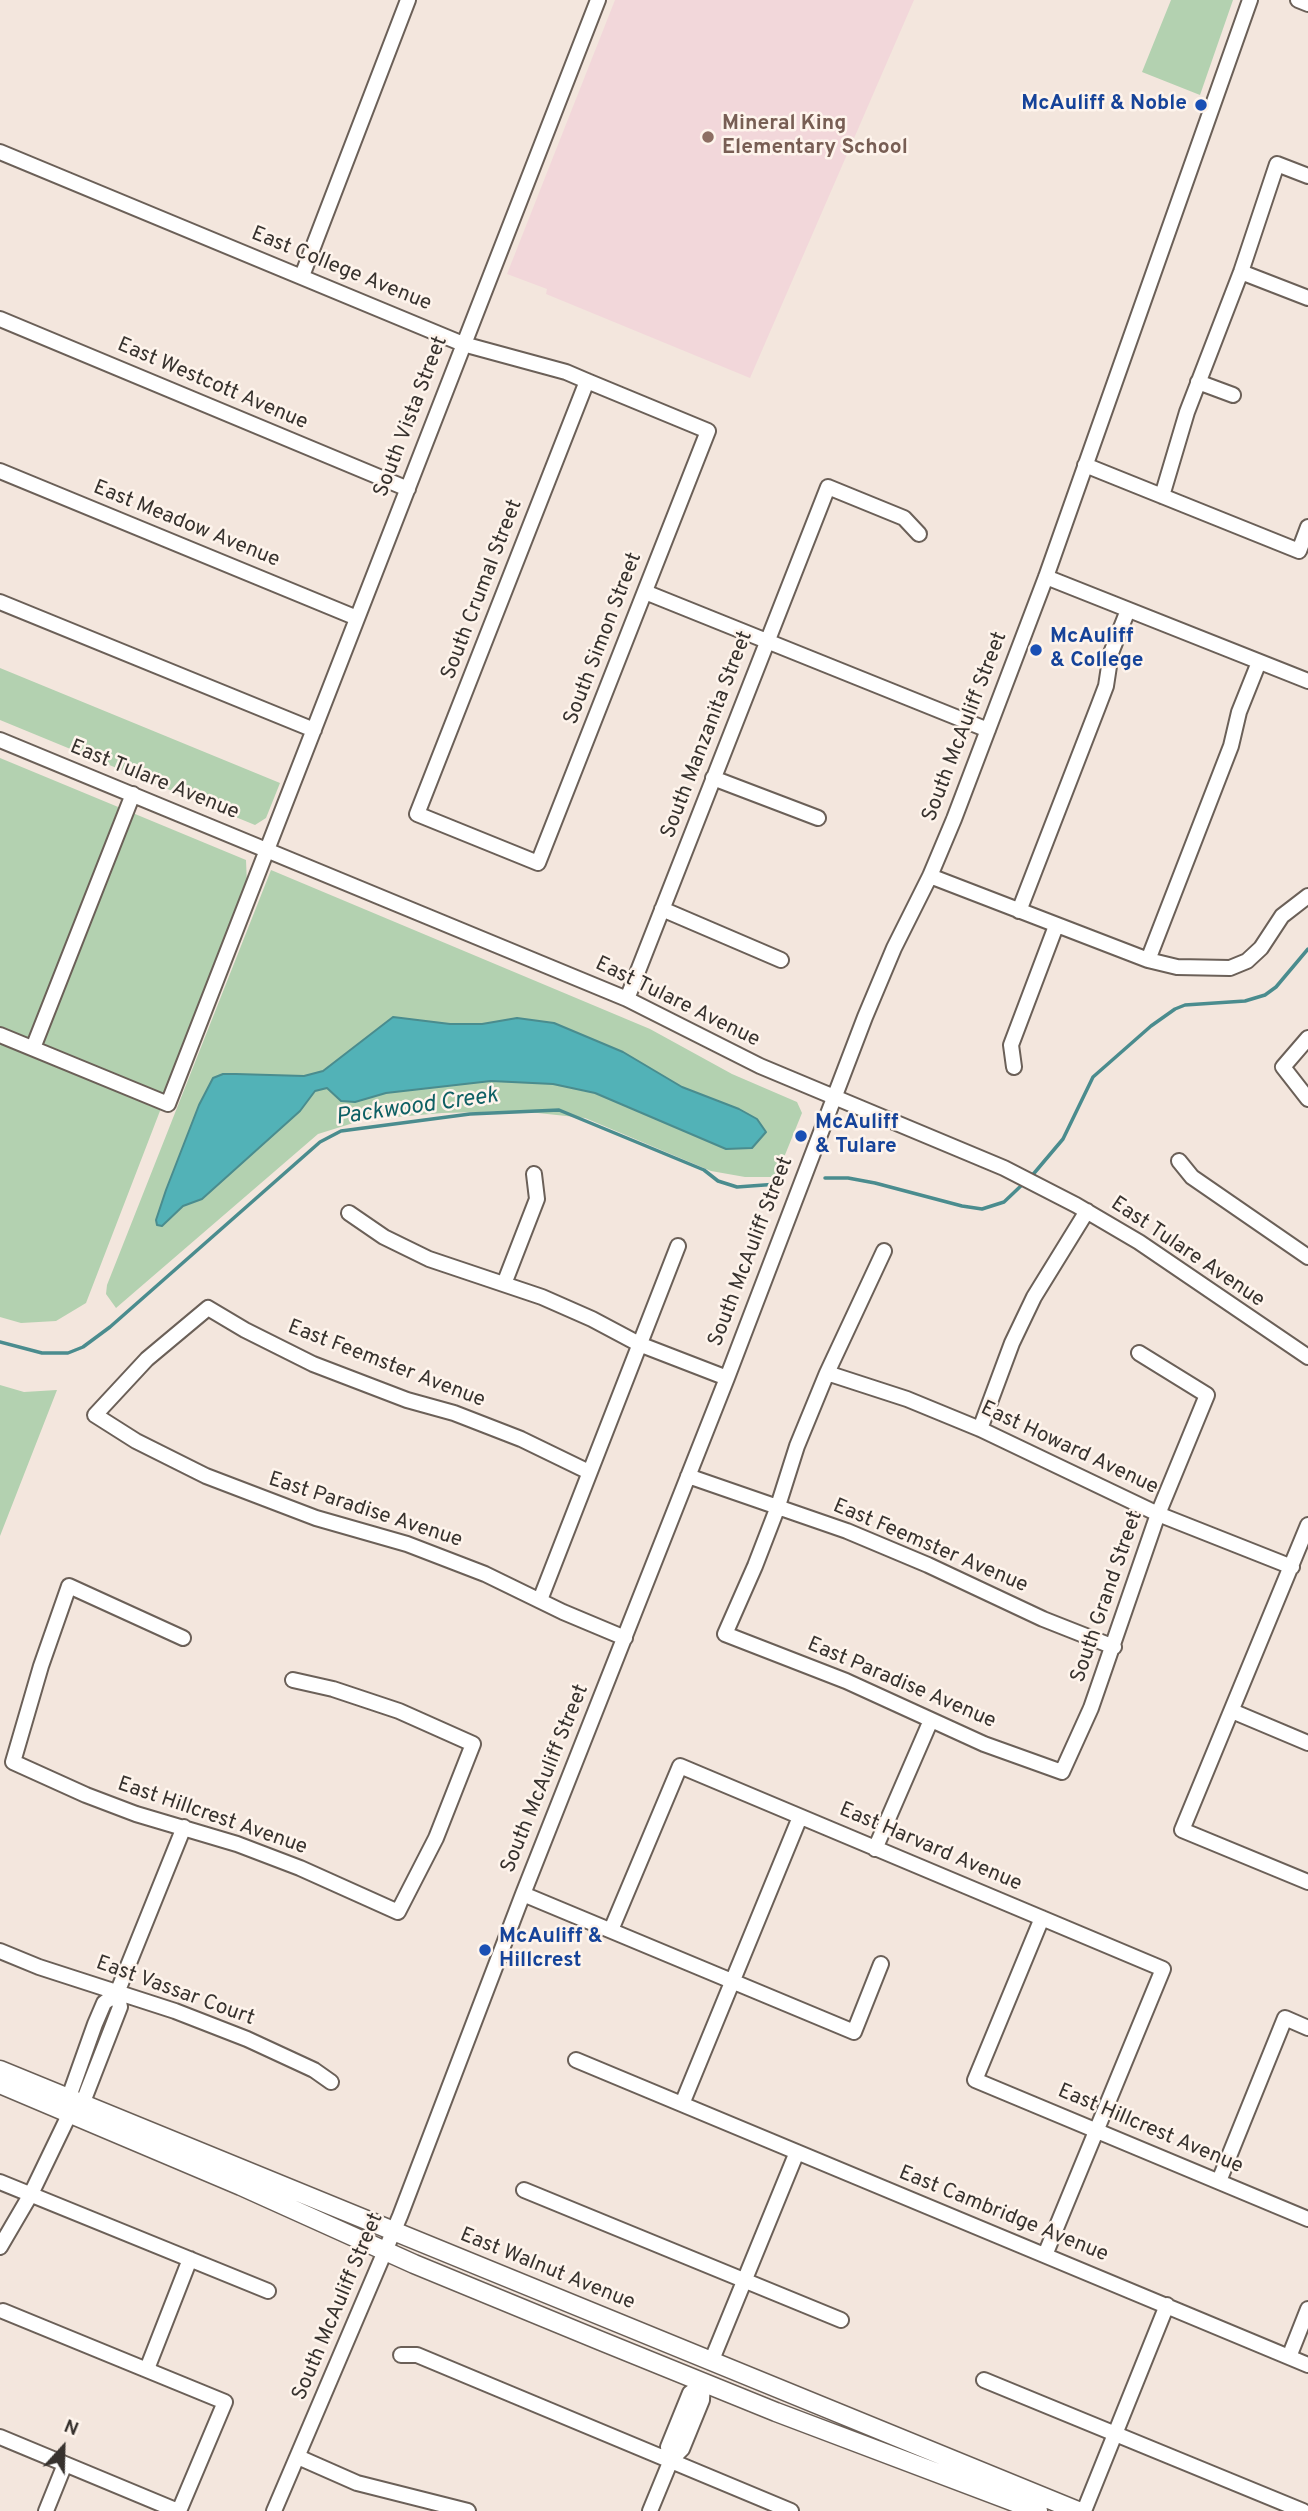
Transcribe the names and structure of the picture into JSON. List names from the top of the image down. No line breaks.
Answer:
{"streets":{"main road":["East Walnut Avenue"],"street":["East College Avenue","East Westcott Avenue","South Vista Street","East Meadow Avenue","South Crumal Street","South Simon Street","South McAuliff Street","South Manzanita Street","East Tulare Avenue","East Feemster Avenue","East Howard Avenue","East Paradise Avenue","South Grand Street","East Hillcrest Avenue","East Harvard Avenue","East Vassar Court","East Cambridge Avenue"]},"crossings":[["East College Avenue","South Vista Street"],["East College Avenue","South Crumal Street"],["East College Avenue","South Simon Street"],["East Westcott Avenue","South Vista Street"],["South Vista Street","East Meadow Avenue"],["South Vista Street","East Tulare Avenue"],["South Crumal Street","South Simon Street"],["South McAuliff Street","East Tulare Avenue"],["South McAuliff Street","East Feemster Avenue"],["South McAuliff Street","East Paradise Avenue"],["South McAuliff Street","East Walnut Avenue"],["South Manzanita Street","East Tulare Avenue"],["East Feemster Avenue","East Paradise Avenue"],["East Feemster Avenue","South Grand Street"],["East Howard Avenue","South Grand Street"],["East Paradise Avenue","South Grand Street"],["East Hillcrest Avenue","East Harvard Avenue"]],"water":["Packwood Creek"],"places":["McAuliff & Noble","Mineral King Elementary School","McAuliff & College","McAuliff & Tulare","McAuliff & Hillcrest"],"north":"top"}
